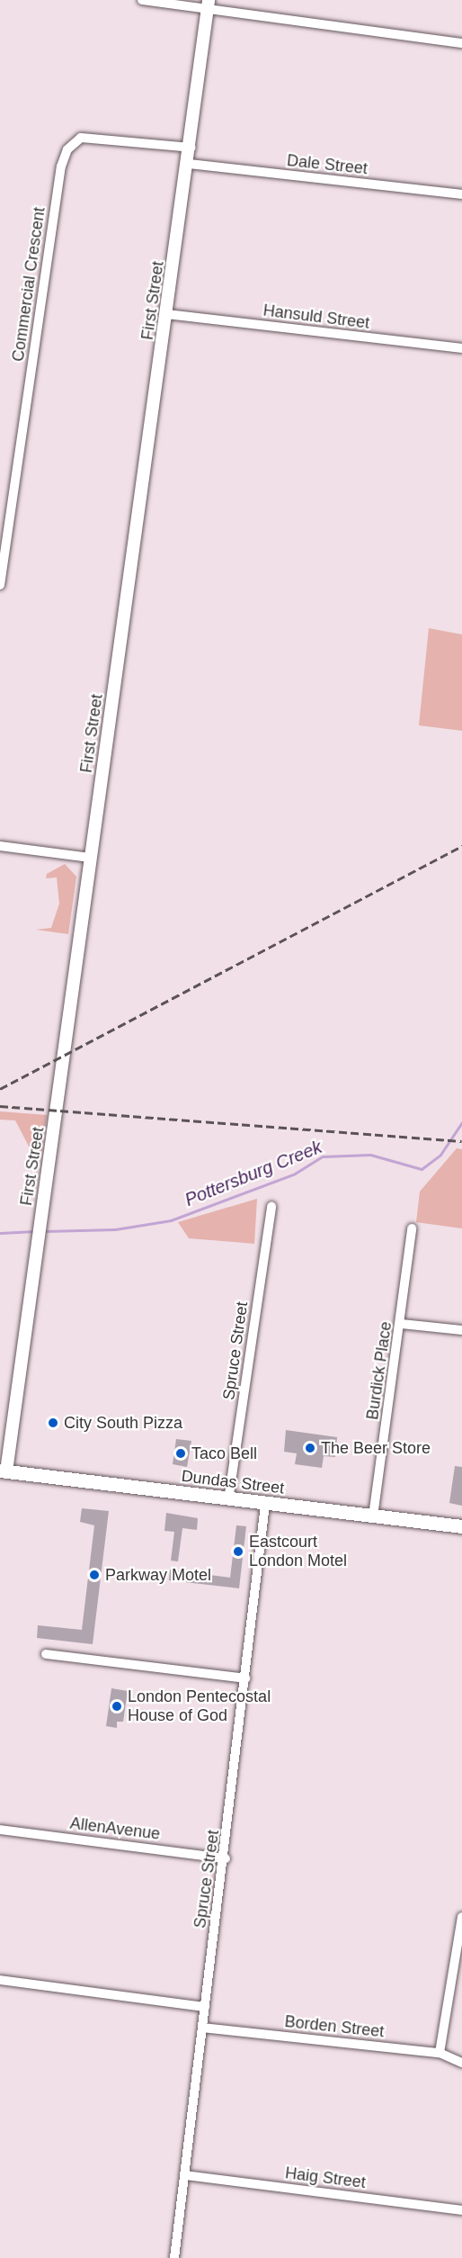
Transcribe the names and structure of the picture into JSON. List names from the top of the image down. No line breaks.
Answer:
{"streets":{"main road":["Dundas Street"],"street":["Dale Street","Commercial Crescent","First Street","Hansuld Street","Spruce Street","Burdick Place","AllenAvenue","Borden Street","Haig Street"]},"crossings":[["Dale Street","First Street"],["Commercial Crescent","First Street"],["First Street","Hansuld Street"],["First Street","Dundas Street"],["Spruce Street","Dundas Street"],["Spruce Street","AllenAvenue"],["Spruce Street","Borden Street"],["Spruce Street","Haig Street"],["Burdick Place","Dundas Street"]],"water":["Pottersburg Creek"],"places":["City South Pizza","The Beer Store","Taco Bell","Eastcourt London Motel","Parkway Motel","London Pentecostal House of God"]}
